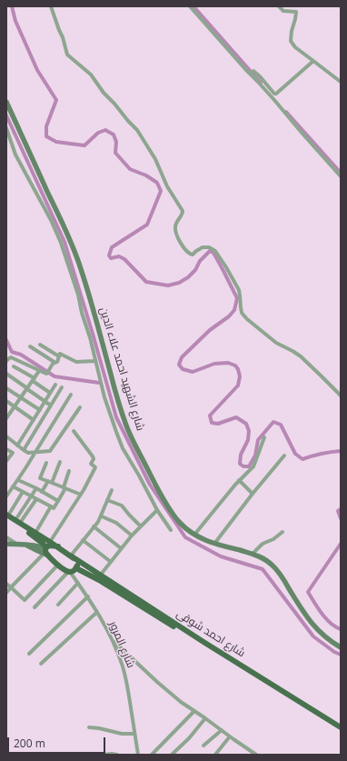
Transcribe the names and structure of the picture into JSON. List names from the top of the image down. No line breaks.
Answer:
{"streets":{"main road":["شارع الشهيد احمد علاء الدين","شارع احمد شوقى"],"street":["شارع المرور"]},"scale_bar":"200 m"}
